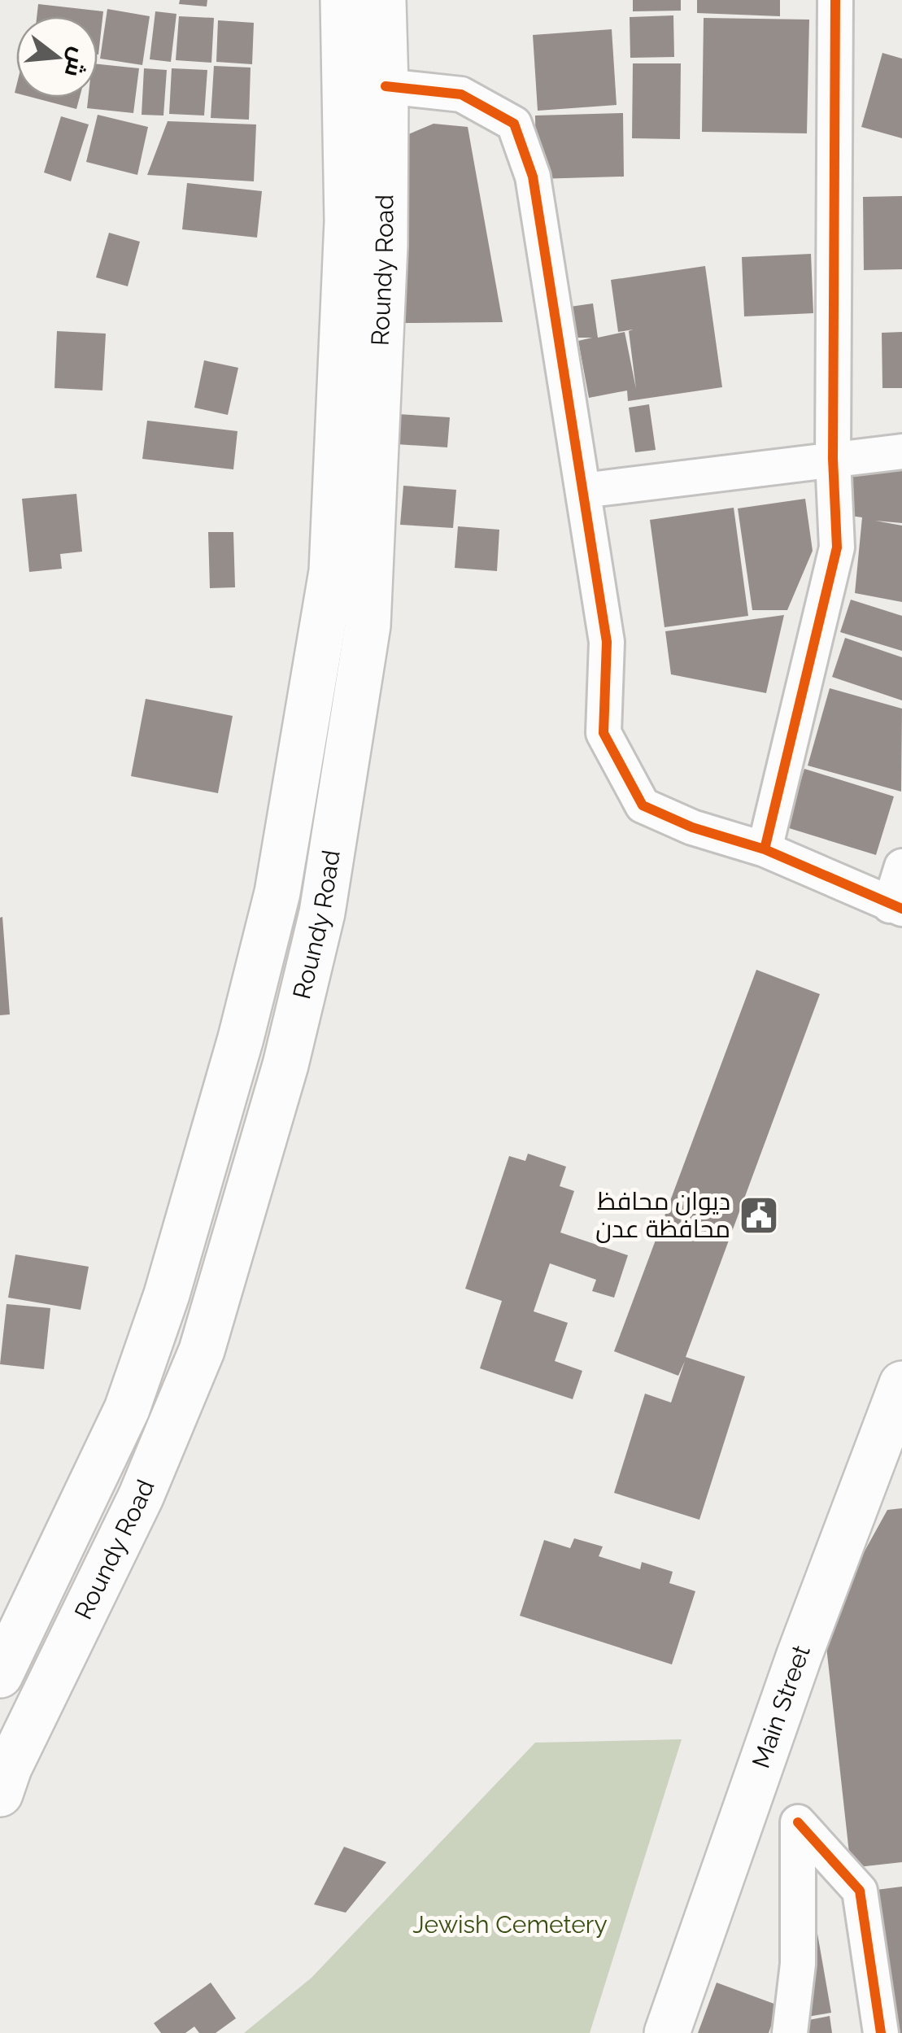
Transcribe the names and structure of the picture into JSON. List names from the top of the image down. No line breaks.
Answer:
{"streets":{"main road":["Roundy Road","Main Street"]},"parks":["Jewish Cemetery"],"places":{"public building":["ديوان محافظ محافظة عدن"]},"north":"right"}
